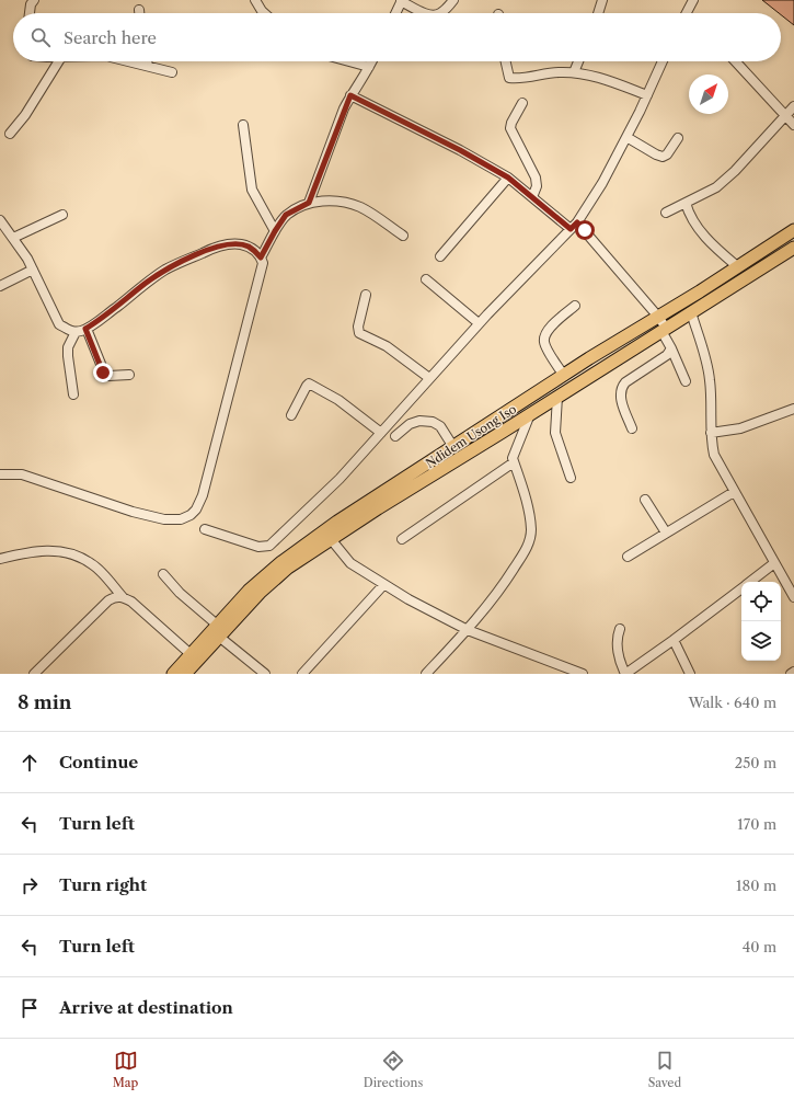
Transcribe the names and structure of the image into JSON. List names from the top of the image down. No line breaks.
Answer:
{"streets":{"highway":["Ndidem Usong Iso"]},"north":"top right","page":{"search":"Search here","heading":["8 min","Walk · 640 m"],"list":[["Continue","250 m"],["Turn left","170 m"],["Turn right","180 m"],["Turn left","40 m"],"Arrive at destination"],"nav":["Map","Directions","Saved"]}}
